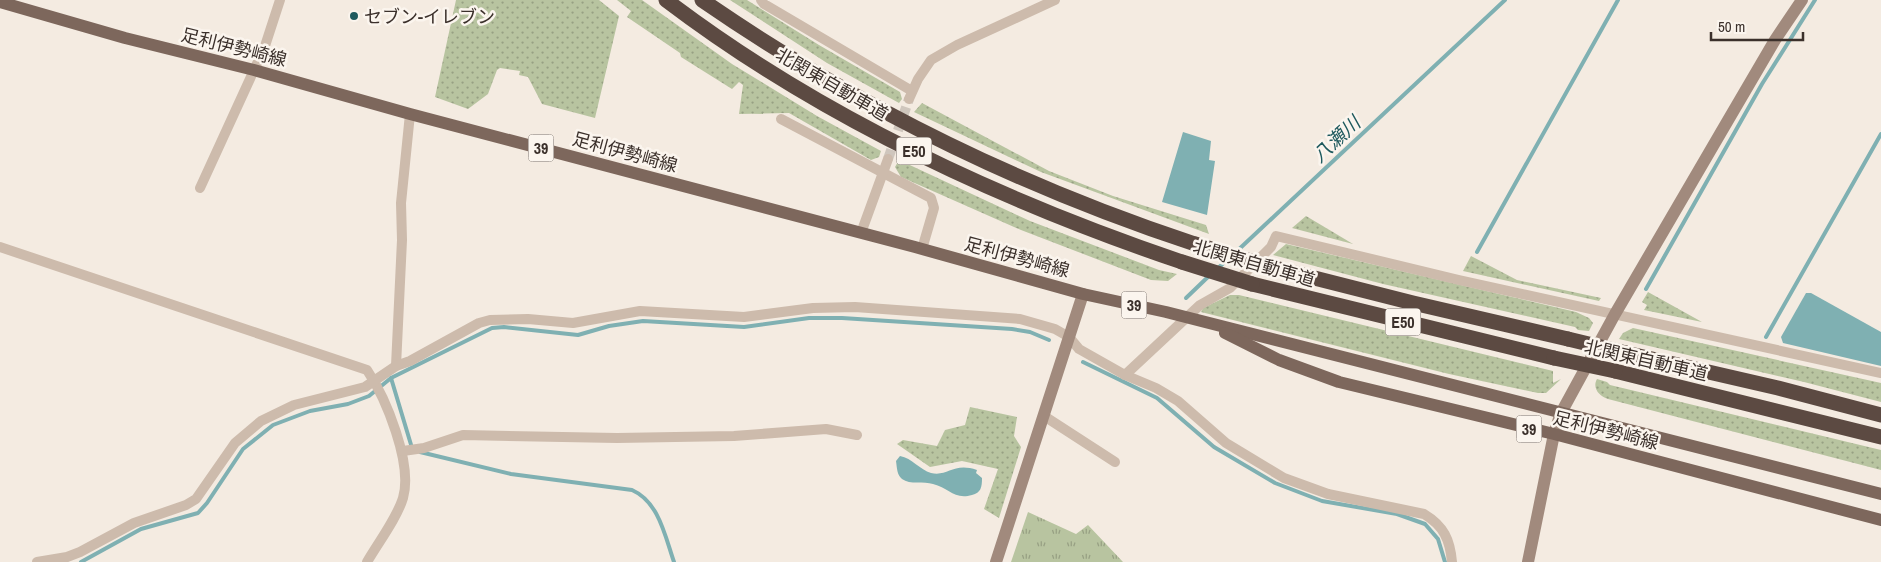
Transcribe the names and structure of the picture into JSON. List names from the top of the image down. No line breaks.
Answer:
{"streets":{"highway":["北関東自動車道","E50"],"main road":["足利伊勢崎線","39"]},"water":["八瀬川"],"places":["セブン-イレブン"],"scale_bar":"50 m"}
